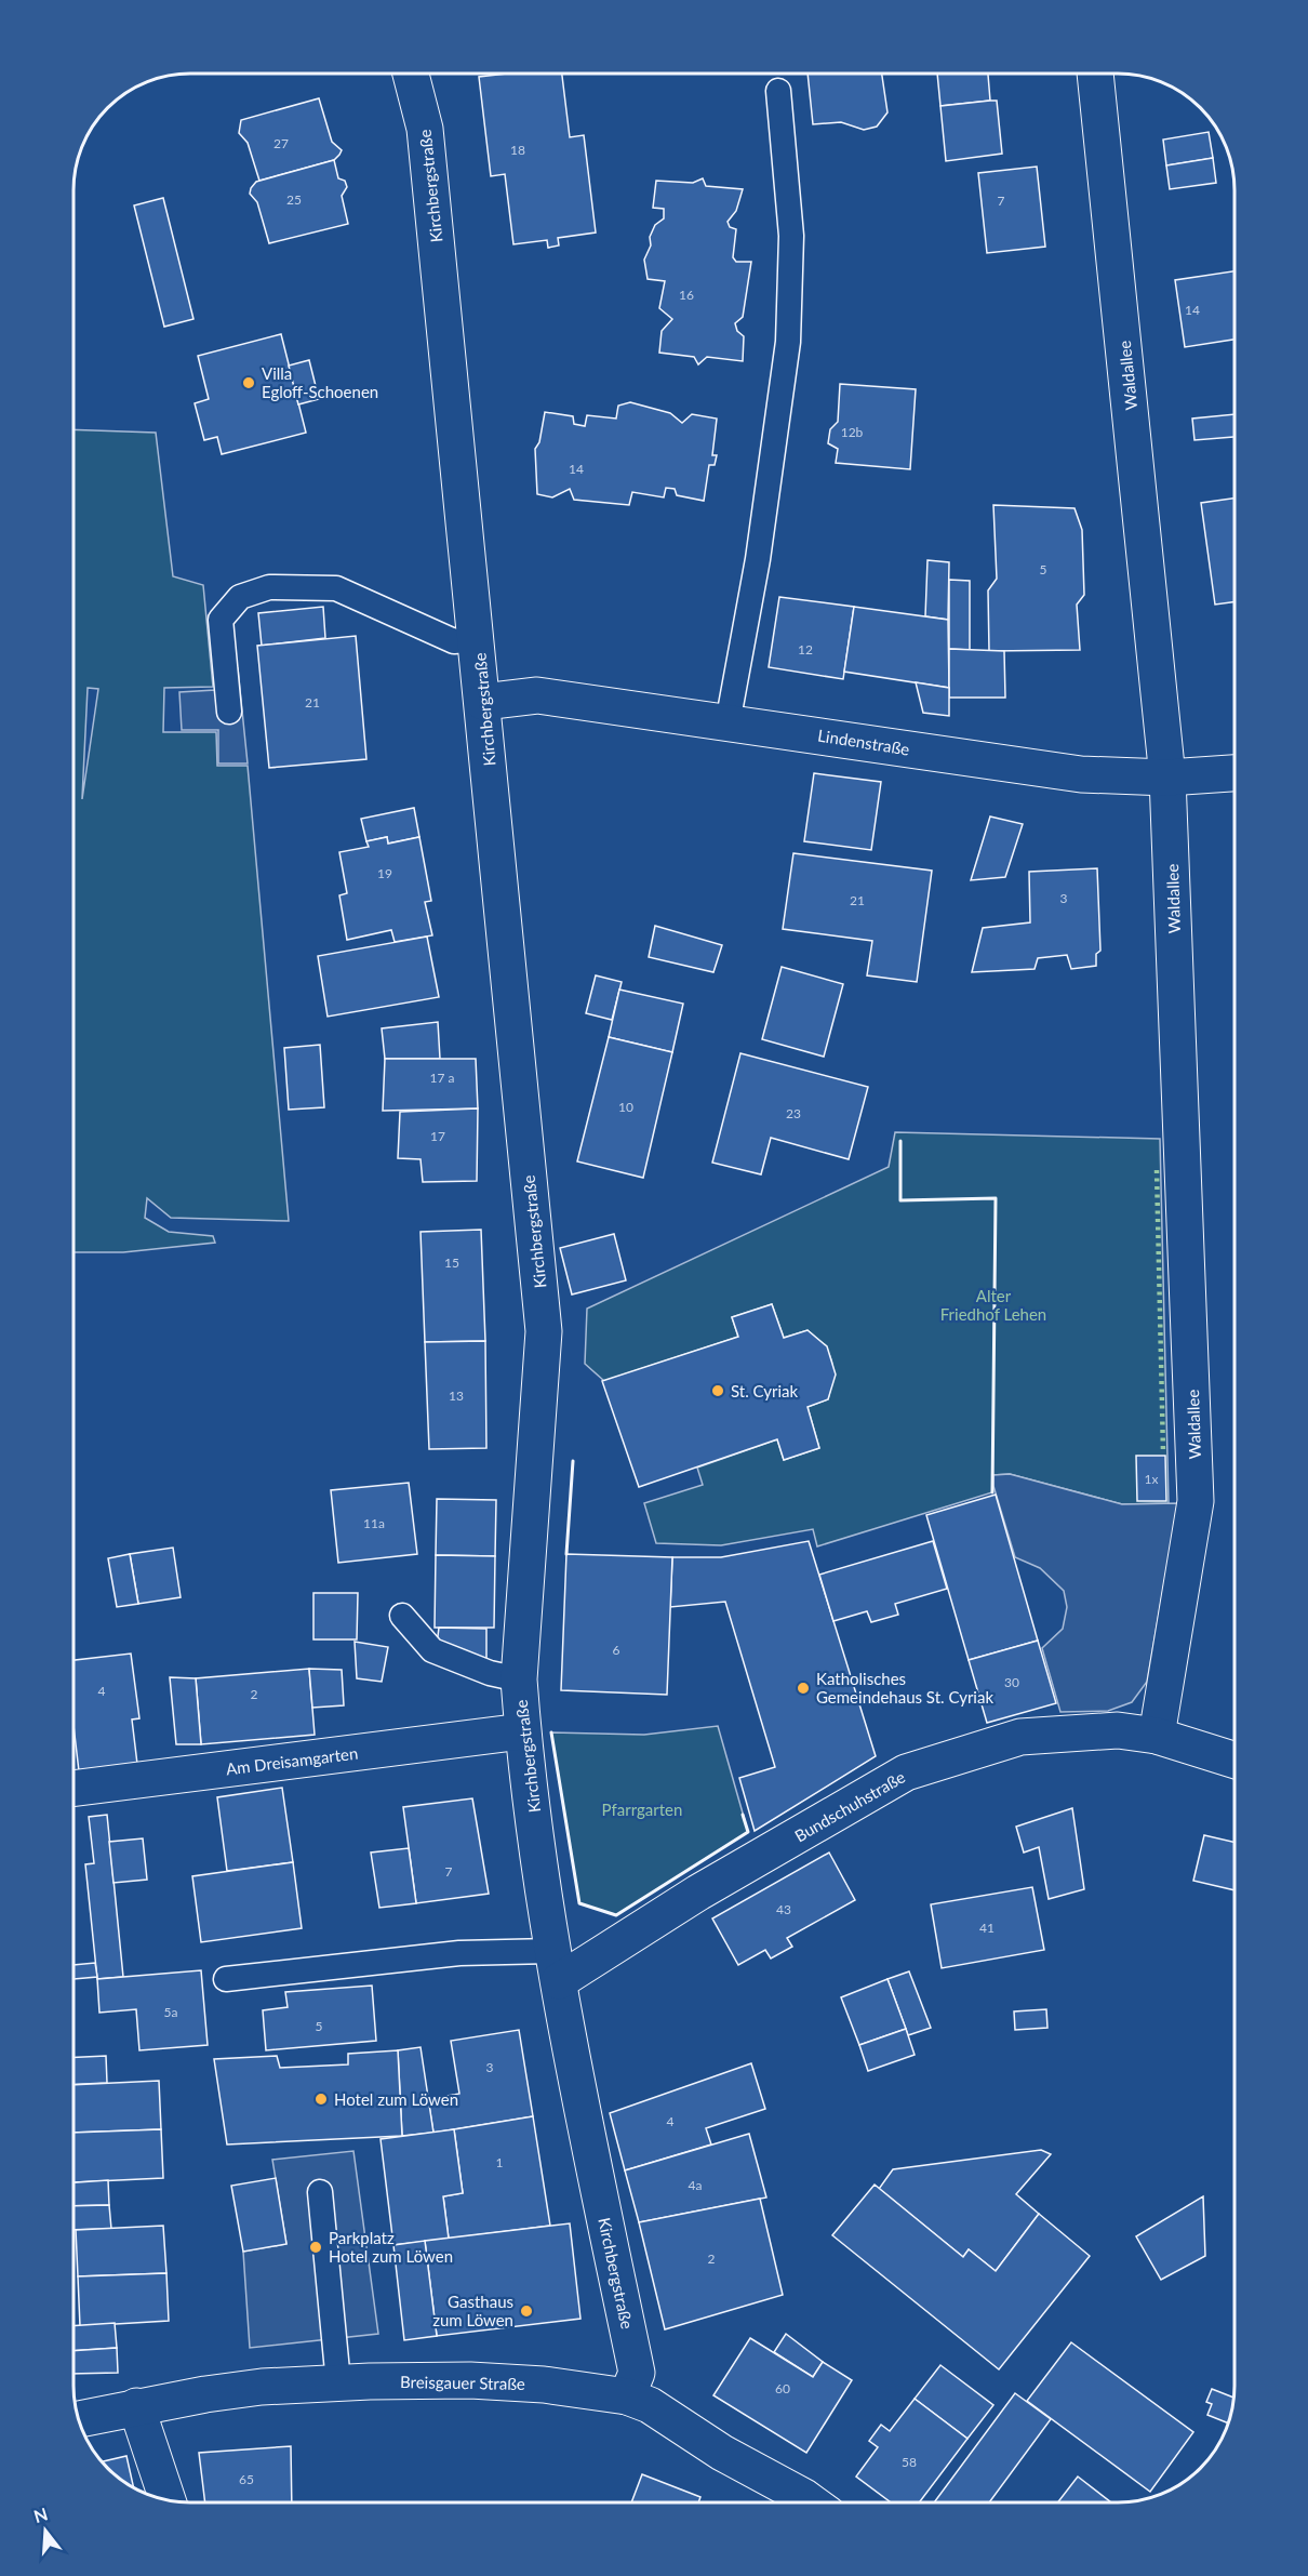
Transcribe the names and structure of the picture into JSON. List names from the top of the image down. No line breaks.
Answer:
{"streets":{"street":["Kirchbergstraße","Waldallee","Lindenstraße","Am Dreisamgarten","Bundschuhstraße","Breisgauer Straße"]},"crossings":[["Kirchbergstraße","Lindenstraße"],["Kirchbergstraße","Am Dreisamgarten"],["Kirchbergstraße","Bundschuhstraße"],["Kirchbergstraße","Breisgauer Straße"],["Waldallee","Lindenstraße"],["Waldallee","Bundschuhstraße"]],"parks":["Alter Friedhof Lehen","Pfarrgarten"],"places":["Villa Egloff-Schoenen","St. Cyriak","Katholisches Gemeindehaus St. Cyriak","Hotel zum Löwen","Parkplatz Hotel zum Löwen","Gasthaus zum Löwen"],"house_numbers":["27","18","25","7","16","14","12b","14","5","12","21","19","3","21","17 a","10","23","17","15","13","1x","11a","6","30","4","2","7","43","41","5a","5","3","4","1","4a","2","60","58","65"],"north":"top"}
